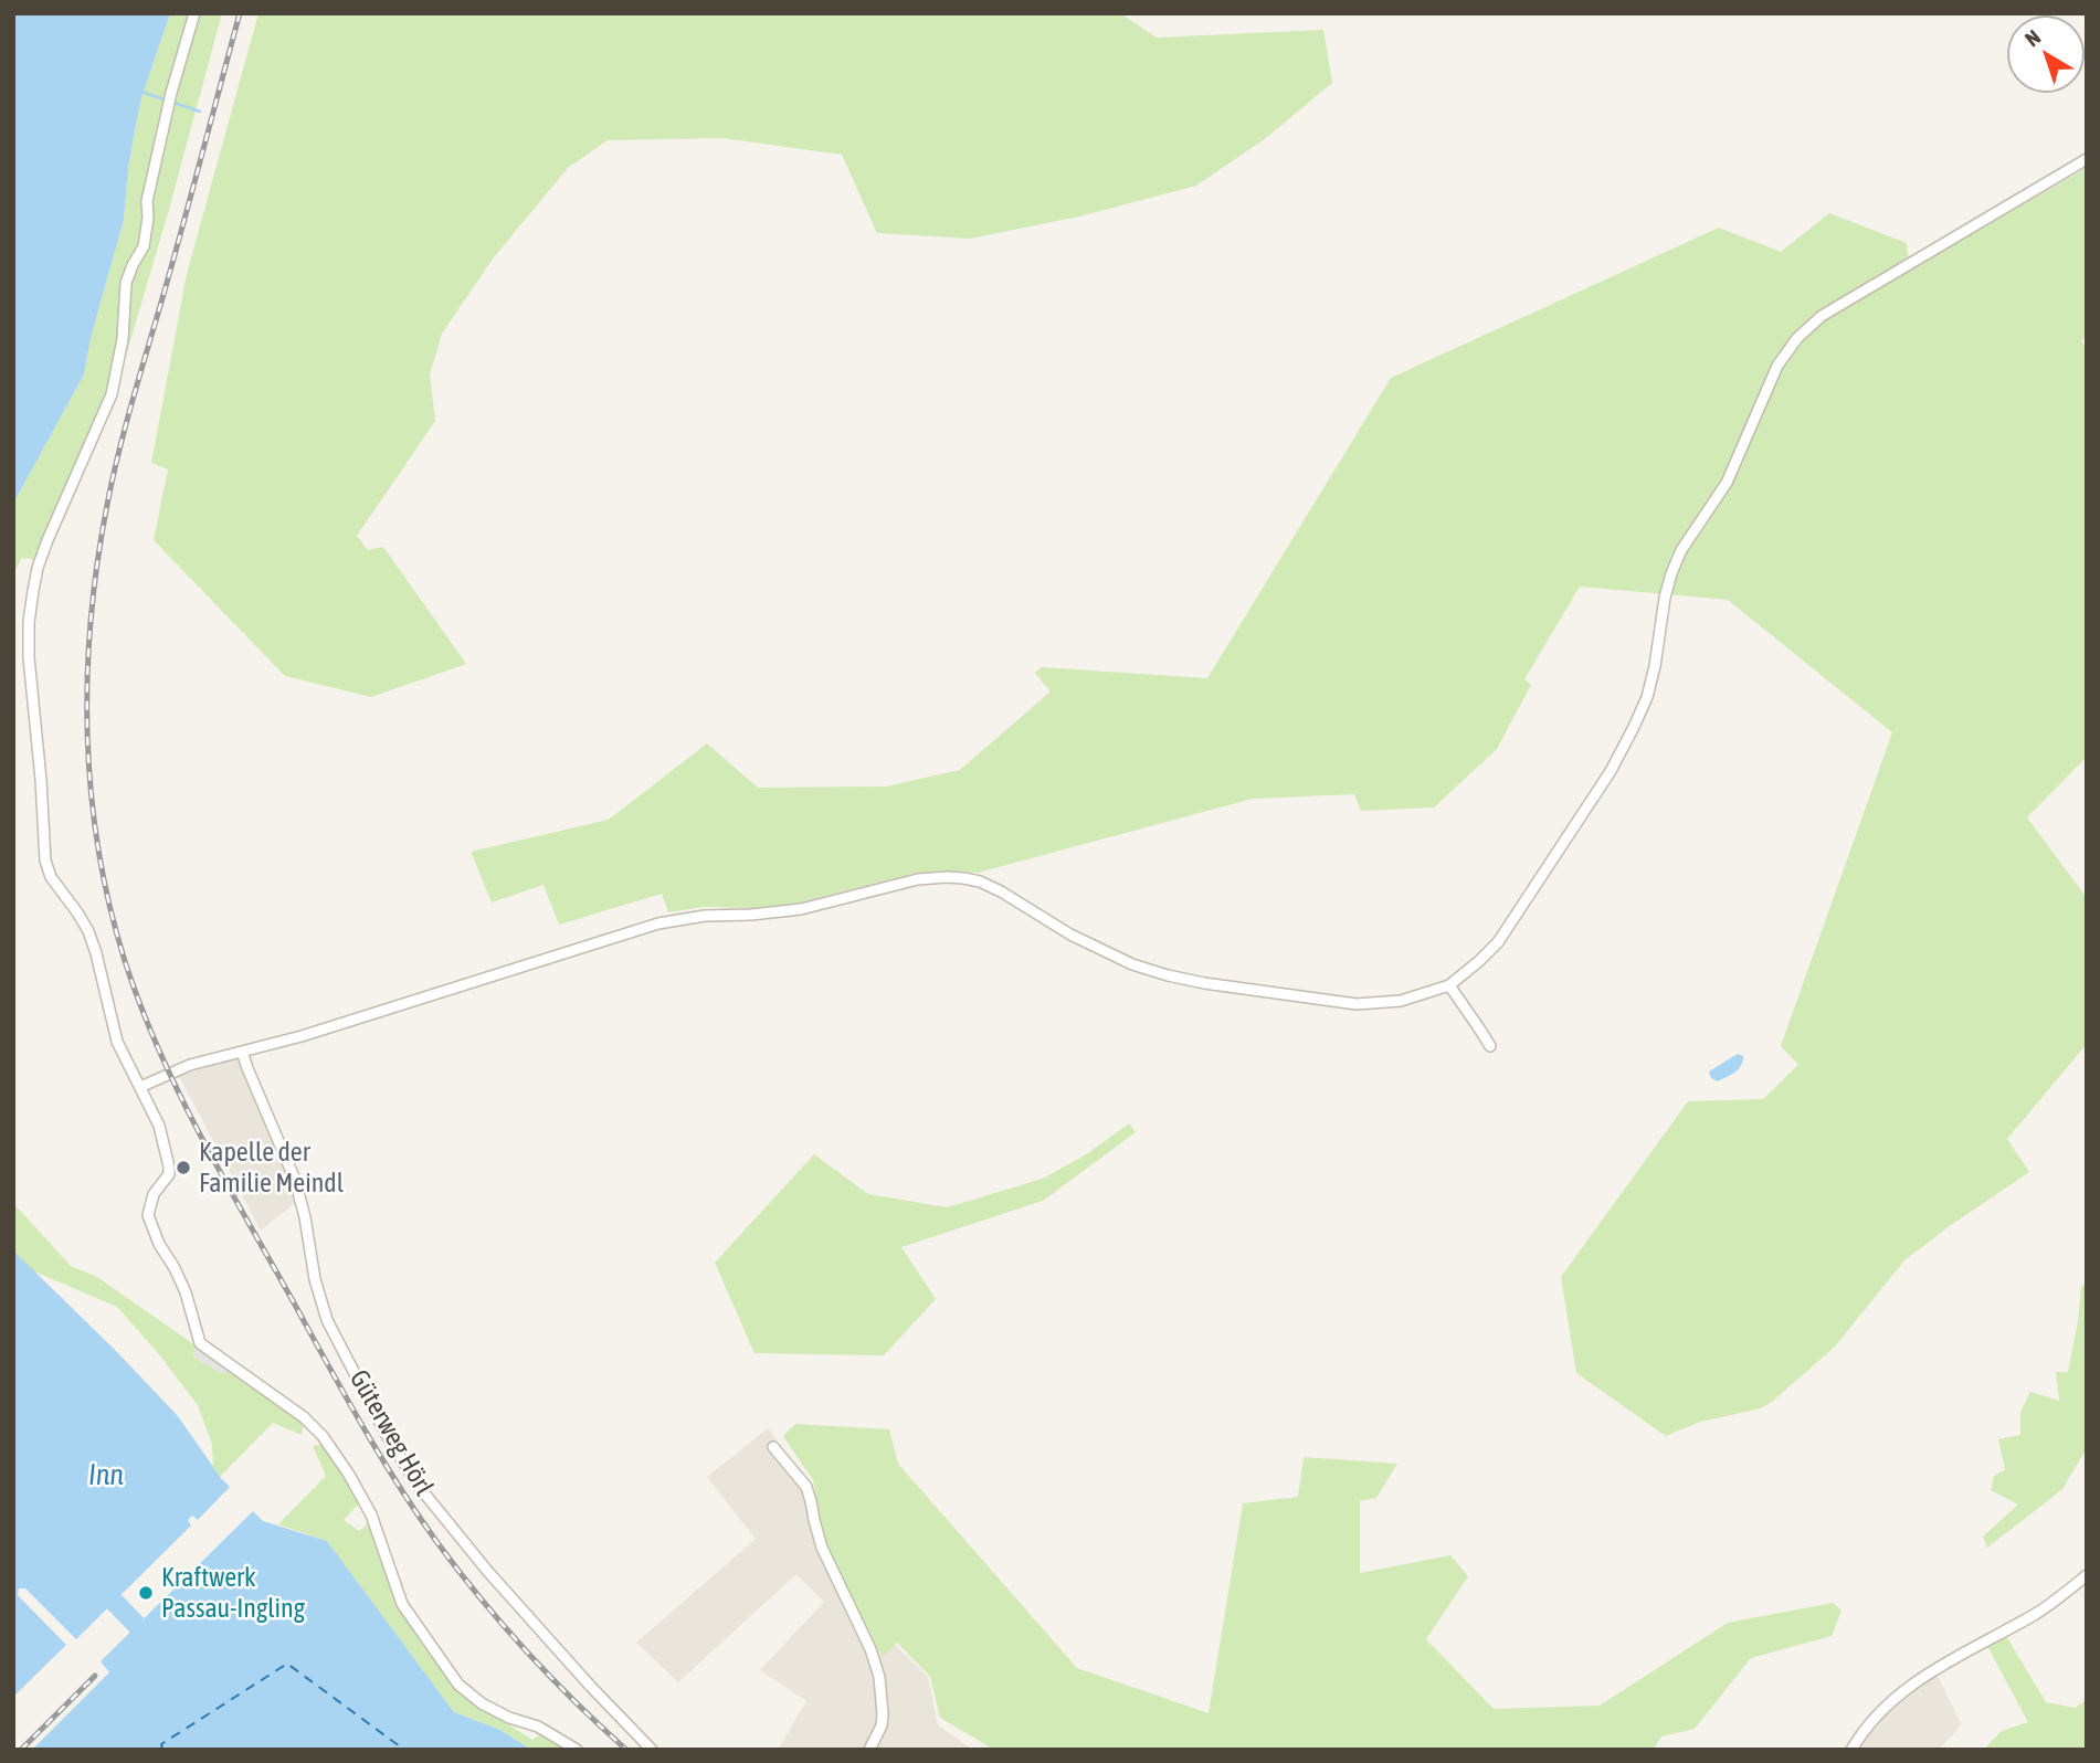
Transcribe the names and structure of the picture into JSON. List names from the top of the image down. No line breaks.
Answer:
{"streets":{"street":["Güterweg Hörl"]},"water":["Inn"],"places":["Kapelle der Familie Meindl","Kraftwerk Passau-Ingling"],"north":"top left"}
